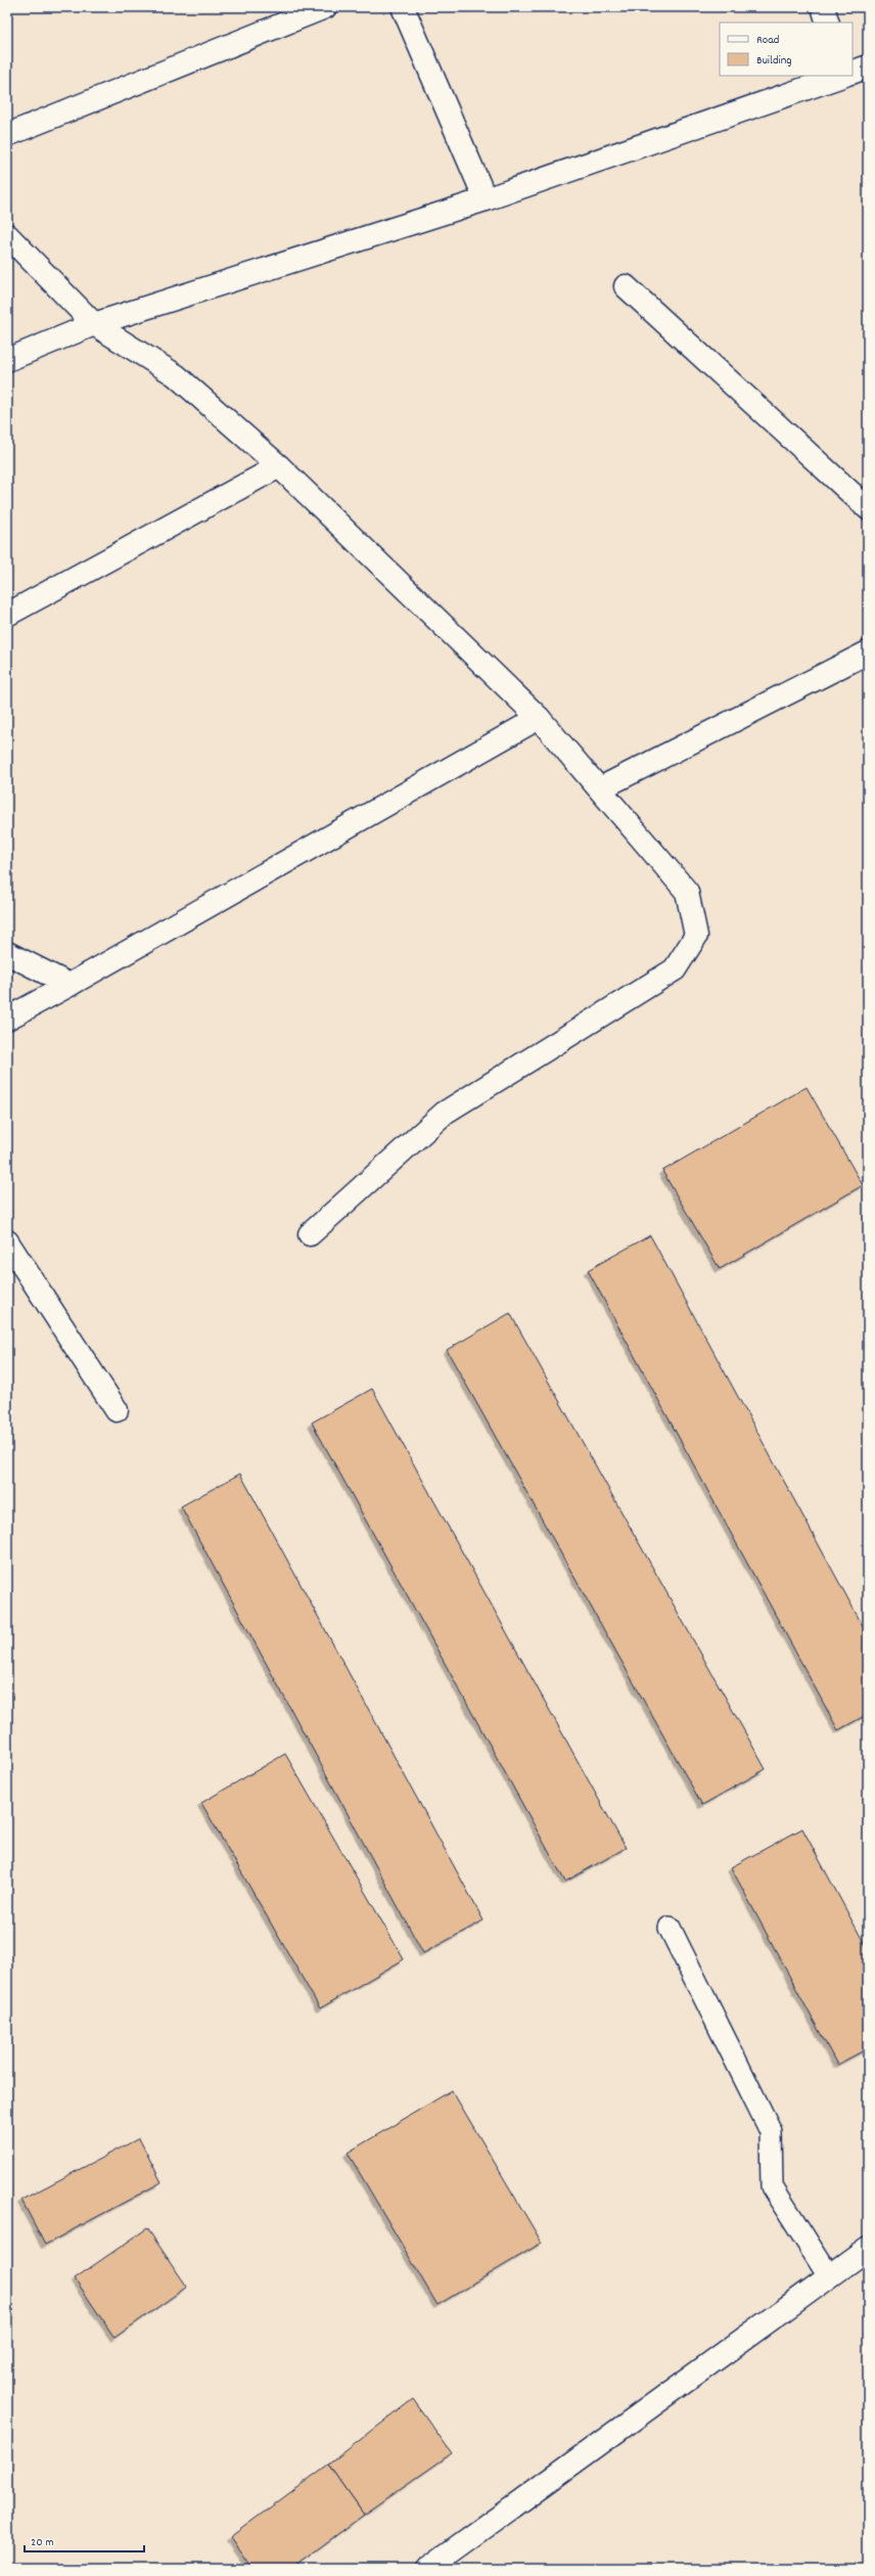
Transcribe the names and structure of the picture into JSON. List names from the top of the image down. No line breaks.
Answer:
{"legend":["Road","Building"],"scale_bar":"20 m"}
